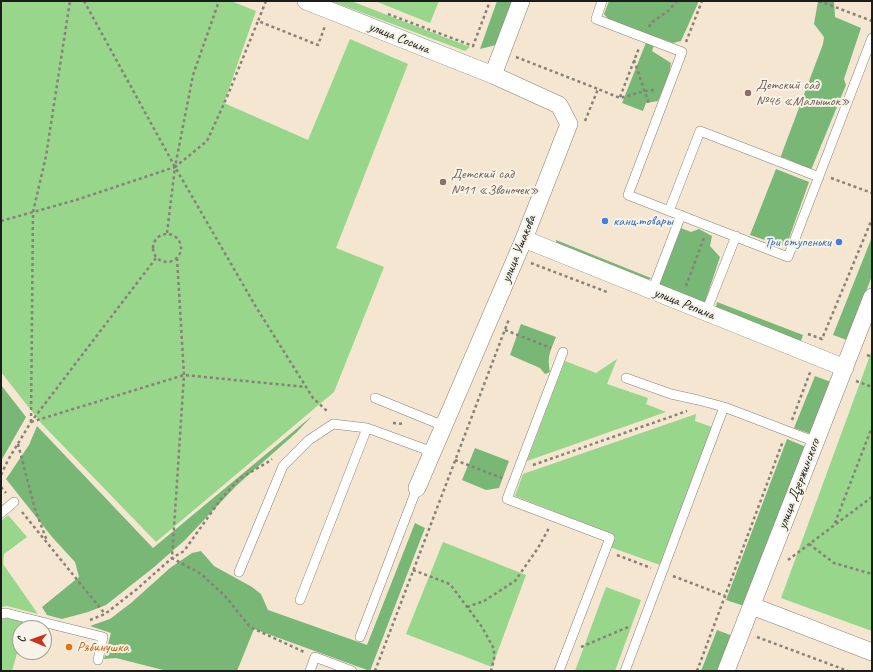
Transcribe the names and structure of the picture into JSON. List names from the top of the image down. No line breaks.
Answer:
{"streets":{"street":["улица Сосина","улица Ушакова","улица Репина","улица Дзержинского"]},"crossings":[["улица Сосина","улица Ушакова"],["улица Ушакова","улица Репина"],["улица Репина","улица Дзержинского"]],"places":["Детский сад №46 «Малышок»","Детский сад №11 «Звоночек»","канц.товары","Три ступеньки","Рябинушка"],"north":"left"}
